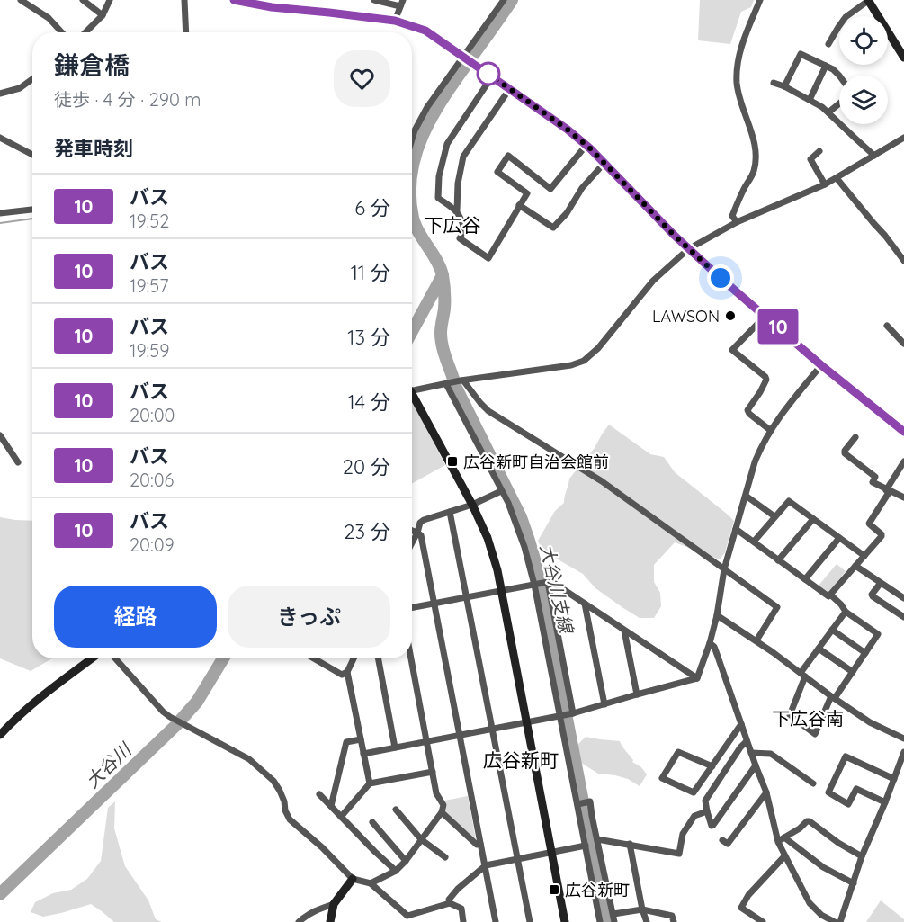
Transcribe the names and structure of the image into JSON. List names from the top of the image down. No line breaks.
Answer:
{"districts":["下広谷","下広谷南","広谷新町"],"water":["大谷川支線","大谷川"],"places":{"other":["LAWSON"],"transit":["広谷新町自治会館前","広谷新町"]},"lines":["bus line 10"],"page":{"on_map":"10","heading":[["鎌倉橋","徒歩 · 4 分 · 290 m"],"発車時刻"],"list":[{"mark":"10","name":"バス","note":"19:52","value":"6 分"},{"mark":"10","name":"バス","note":"19:57","value":"11 分"},{"mark":"10","name":"バス","note":"19:59","value":"13 分"},{"mark":"10","name":"バス","note":"20:00","value":"14 分"},{"mark":"10","name":"バス","note":"20:06","value":"20 分"},{"mark":"10","name":"バス","note":"20:09","value":"23 分"}],"buttons":["経路","きっぷ"]}}
